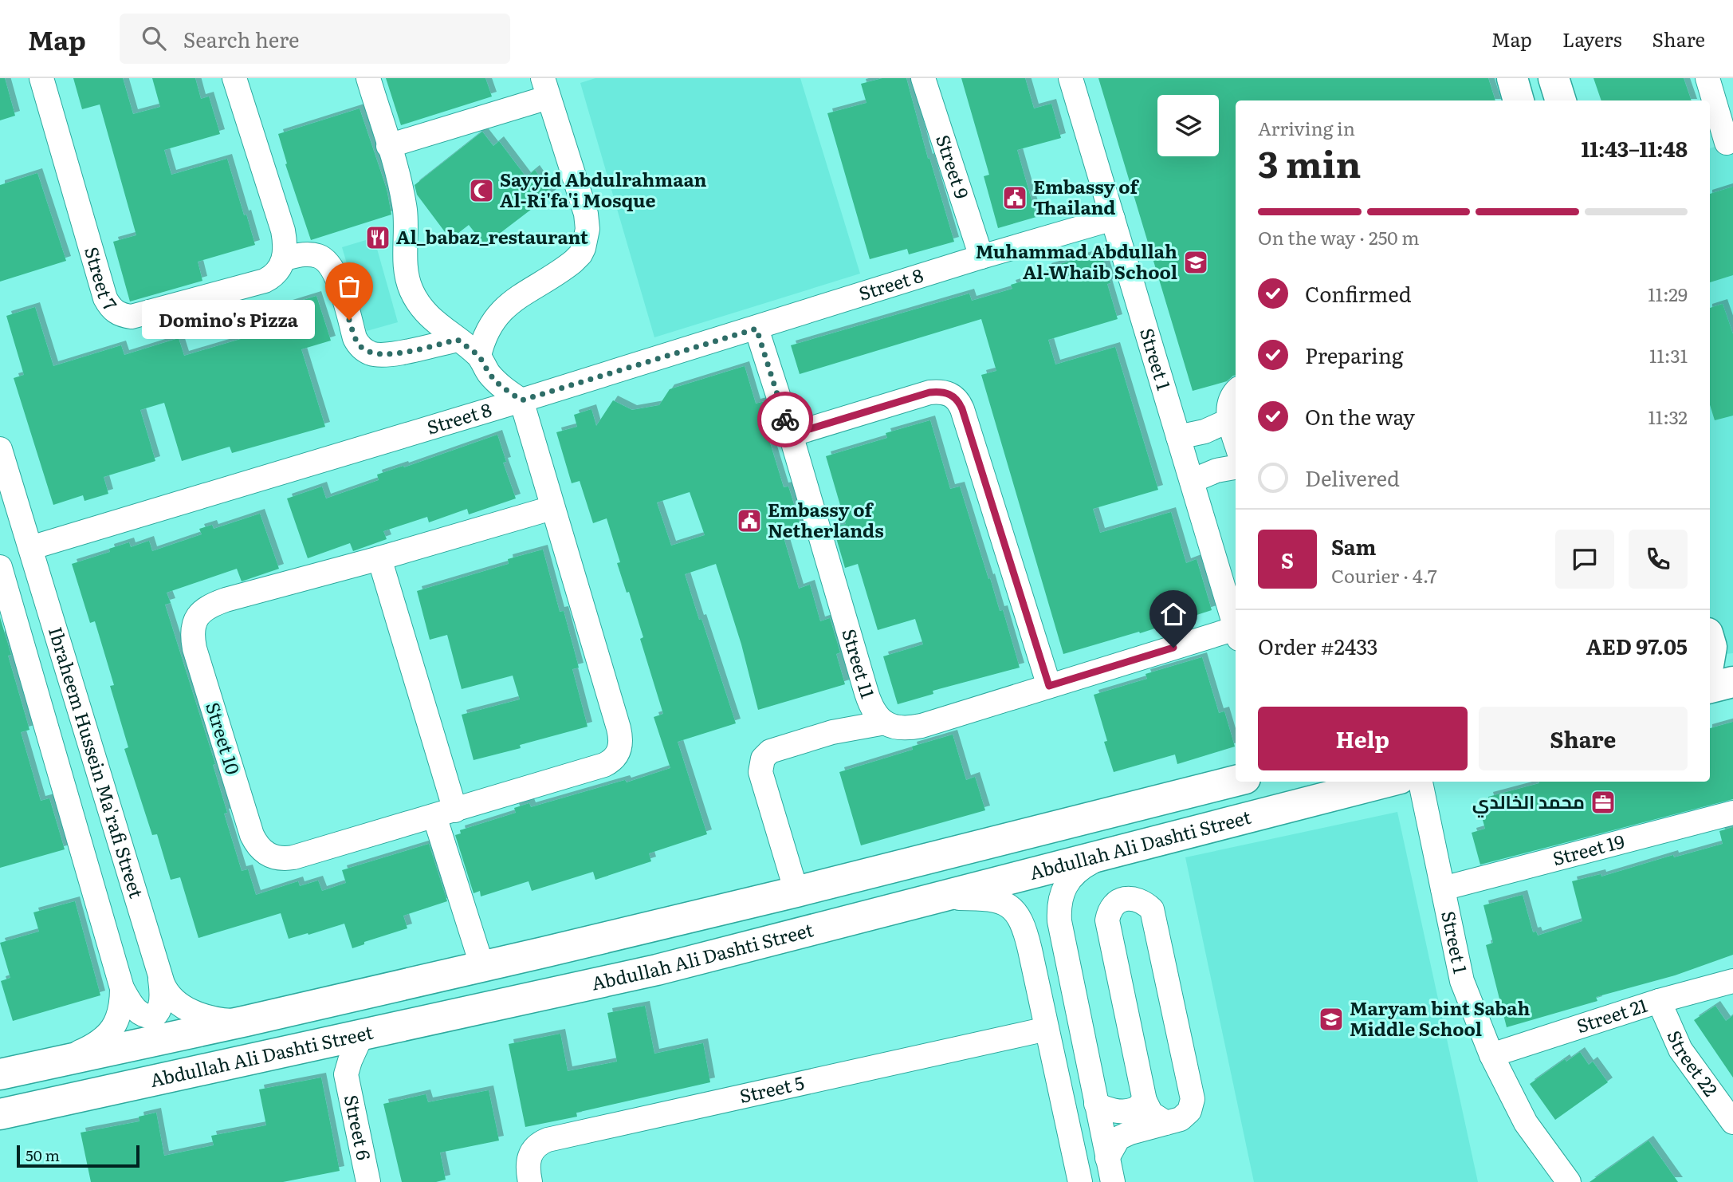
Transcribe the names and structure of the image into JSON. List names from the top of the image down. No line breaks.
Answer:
{"streets":{"main road":["Abdullah Ali Dashti Street"],"street":["Street 9","Street 7","Street 8","Street 1","Street 11","Street 10","Ibraheem Hussein Ma'rafi Street","Street 19","Street 21","Street 22","Street 5","Street 6"]},"crossings":[["Street 9","Street 8"],["Street 8","Street 1"],["Street 8","Street 11"],["Street 8","Street 10"],["Street 8","Ibraheem Hussein Ma'rafi Street"],["Street 1","Street 19"],["Street 1","Street 21"],["Ibraheem Hussein Ma'rafi Street","Abdullah Ali Dashti Street"],["Abdullah Ali Dashti Street","Street 6"],["Street 21","Street 22"]],"places":{"mosque":["Sayyid Abdulrahmaan Al-Ri'fa'i Mosque"],"public building":["Embassy of Thailand","Embassy of Netherlands"],"restaurant":["Al_babaz_restaurant"],"school or university":["Muhammad Abdullah Al-Whaib School","Maryam bint Sabah Middle School"],"other":["Domino's Pizza"],"office":["محمد الخالدي"]},"scale_bar":"50 m","page":{"header":"Map","search":"Search here","nav":["Map","Layers","Share"],"heading":["3 min","Arriving in","11:43–11:48"],"panel":["Sam","Courier · 4.7","Order #2433","AED 97.05"],"bar":"On the way · 250 m","list":[["Confirmed","11:29"],["Preparing","11:31"],["On the way","11:32"],"Delivered"],"bubble":"Domino's Pizza","round":"S","buttons":["Help","Share"],"scale":"50 m"}}
